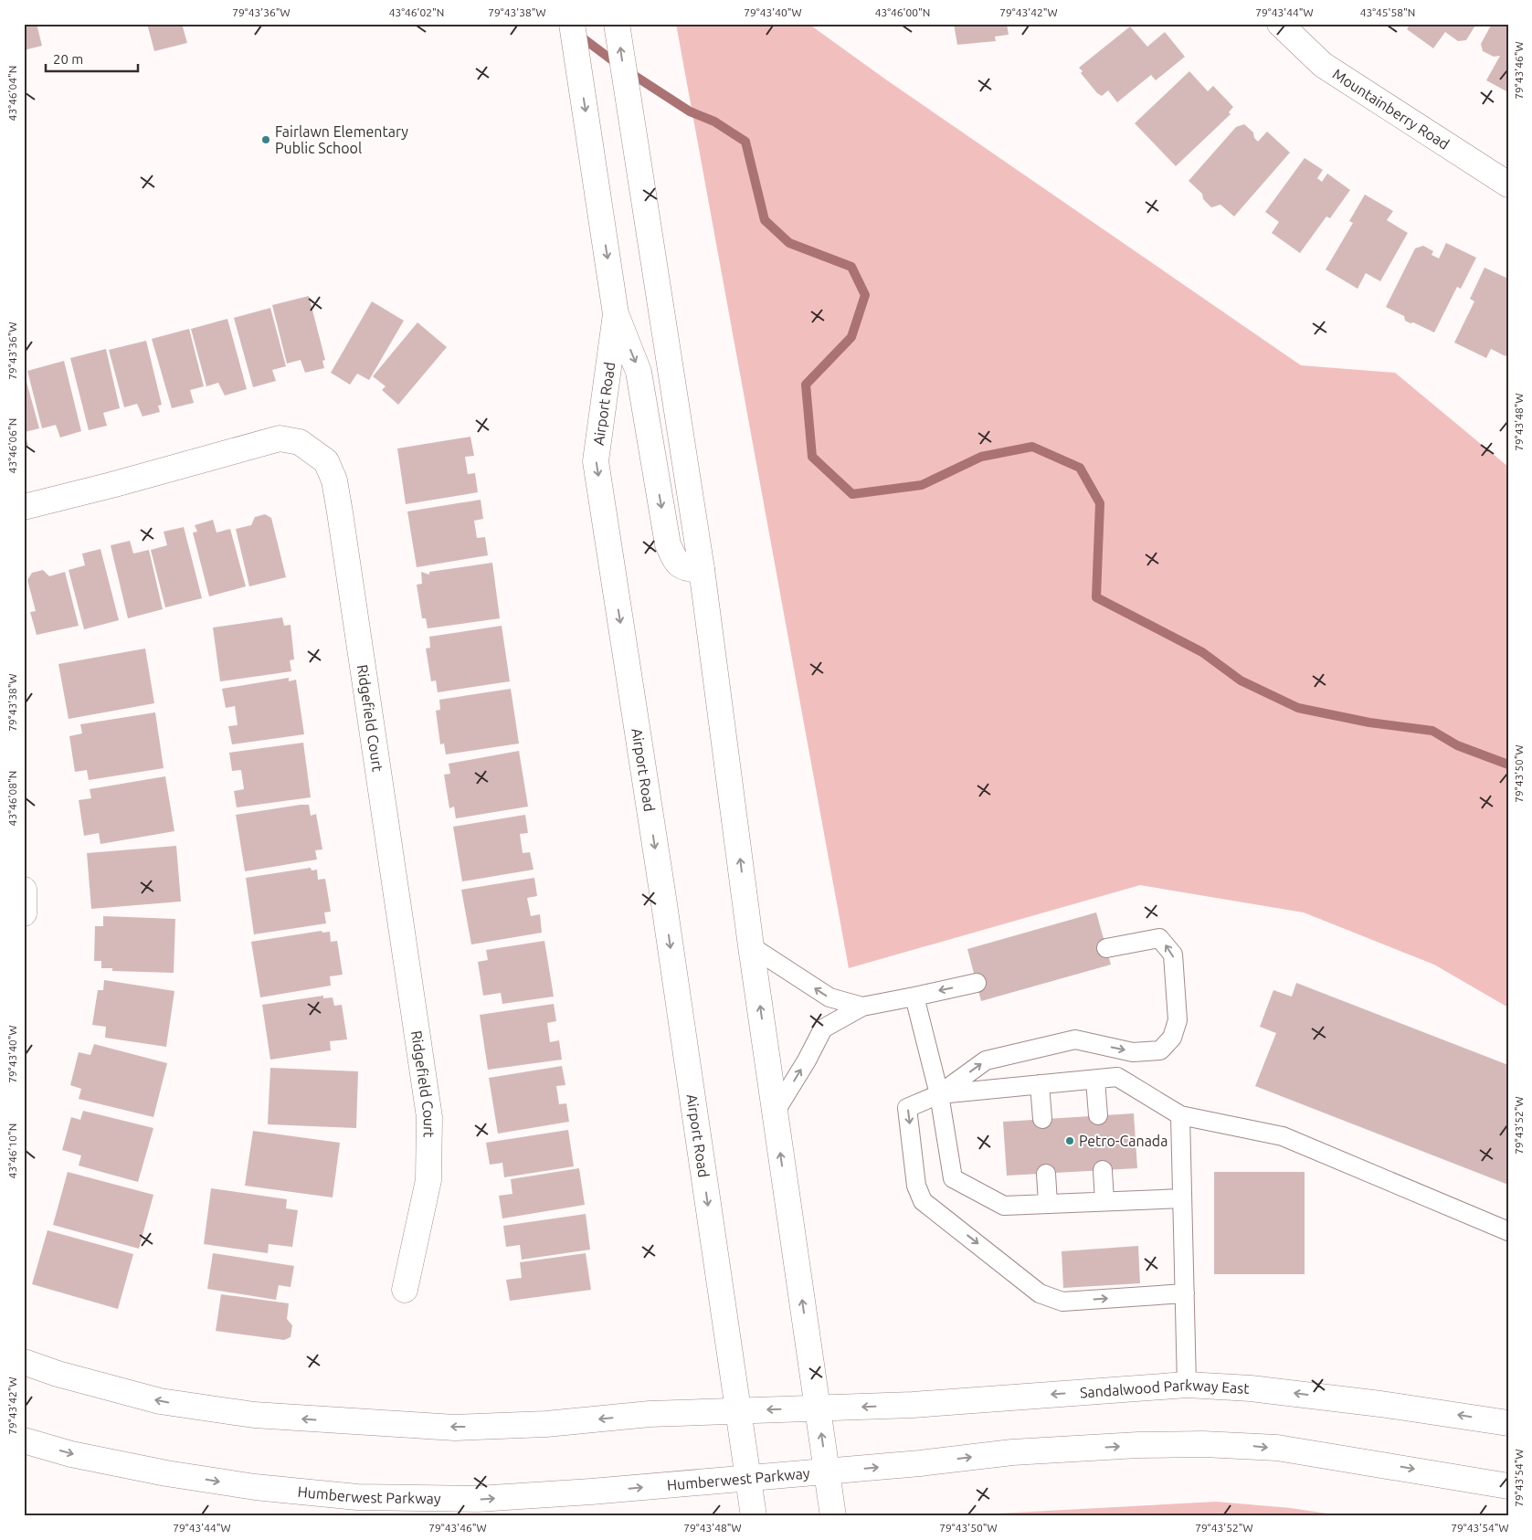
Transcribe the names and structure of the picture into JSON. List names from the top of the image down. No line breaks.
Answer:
{"streets":{"main road":["Mountainberry Road","Airport Road","Ridgefield Court","Sandalwood Parkway East","Humberwest Parkway"]},"crossings":[["Airport Road","Humberwest Parkway"]],"places":["Fairlawn Elementary Public School","Petro-Canada"],"scale_bar":"20 m","coordinates":["79°43'36\"W","43°46'02\"N","79°43'38\"W","79°43'40\"W","43°46'00\"N","79°43'42\"W","79°43'44\"W","43°45'58\"N","79°43'46\"W","43°46'04\"N","79°43'48\"W","43°46'06\"N","79°43'50\"W","43°46'08\"N","79°43'52\"W","43°46'10\"N","79°43'54\"W"]}
